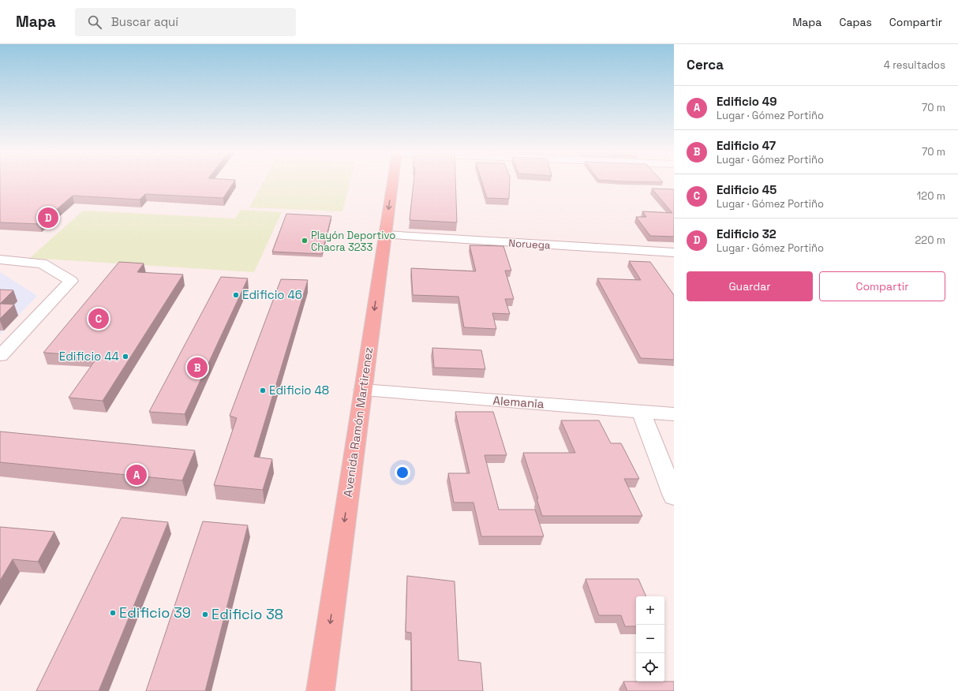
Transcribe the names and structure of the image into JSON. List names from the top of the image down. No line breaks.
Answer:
{"streets":{"main road":["Avenida Ramón Martirenez"],"street":["Noruega","Alemania"]},"crossings":[["Noruega","Avenida Ramón Martirenez"],["Alemania","Avenida Ramón Martirenez"]],"one_way":["Avenida Ramón Martirenez"],"places":["Playón Deportivo Chacra 3233","Edificio 46","Edificio 44","Edificio 48","Edificio 39","Edificio 38"],"page":{"header":"Mapa","search":"Buscar aquí","nav":["Mapa","Capas","Compartir"],"heading":["Cerca","4 resultados"],"list":[{"mark":"A","name":"Edificio 49","note":"Lugar · Gómez Portiño","value":"70 m"},{"mark":"B","name":"Edificio 47","note":"Lugar · Gómez Portiño","value":"70 m"},{"mark":"C","name":"Edificio 45","note":"Lugar · Gómez Portiño","value":"120 m"},{"mark":"D","name":"Edificio 32","note":"Lugar · Gómez Portiño","value":"220 m"}],"pins":["D","C","B","A"],"buttons":["Guardar","Compartir"],"map_buttons":["+","−"]}}
